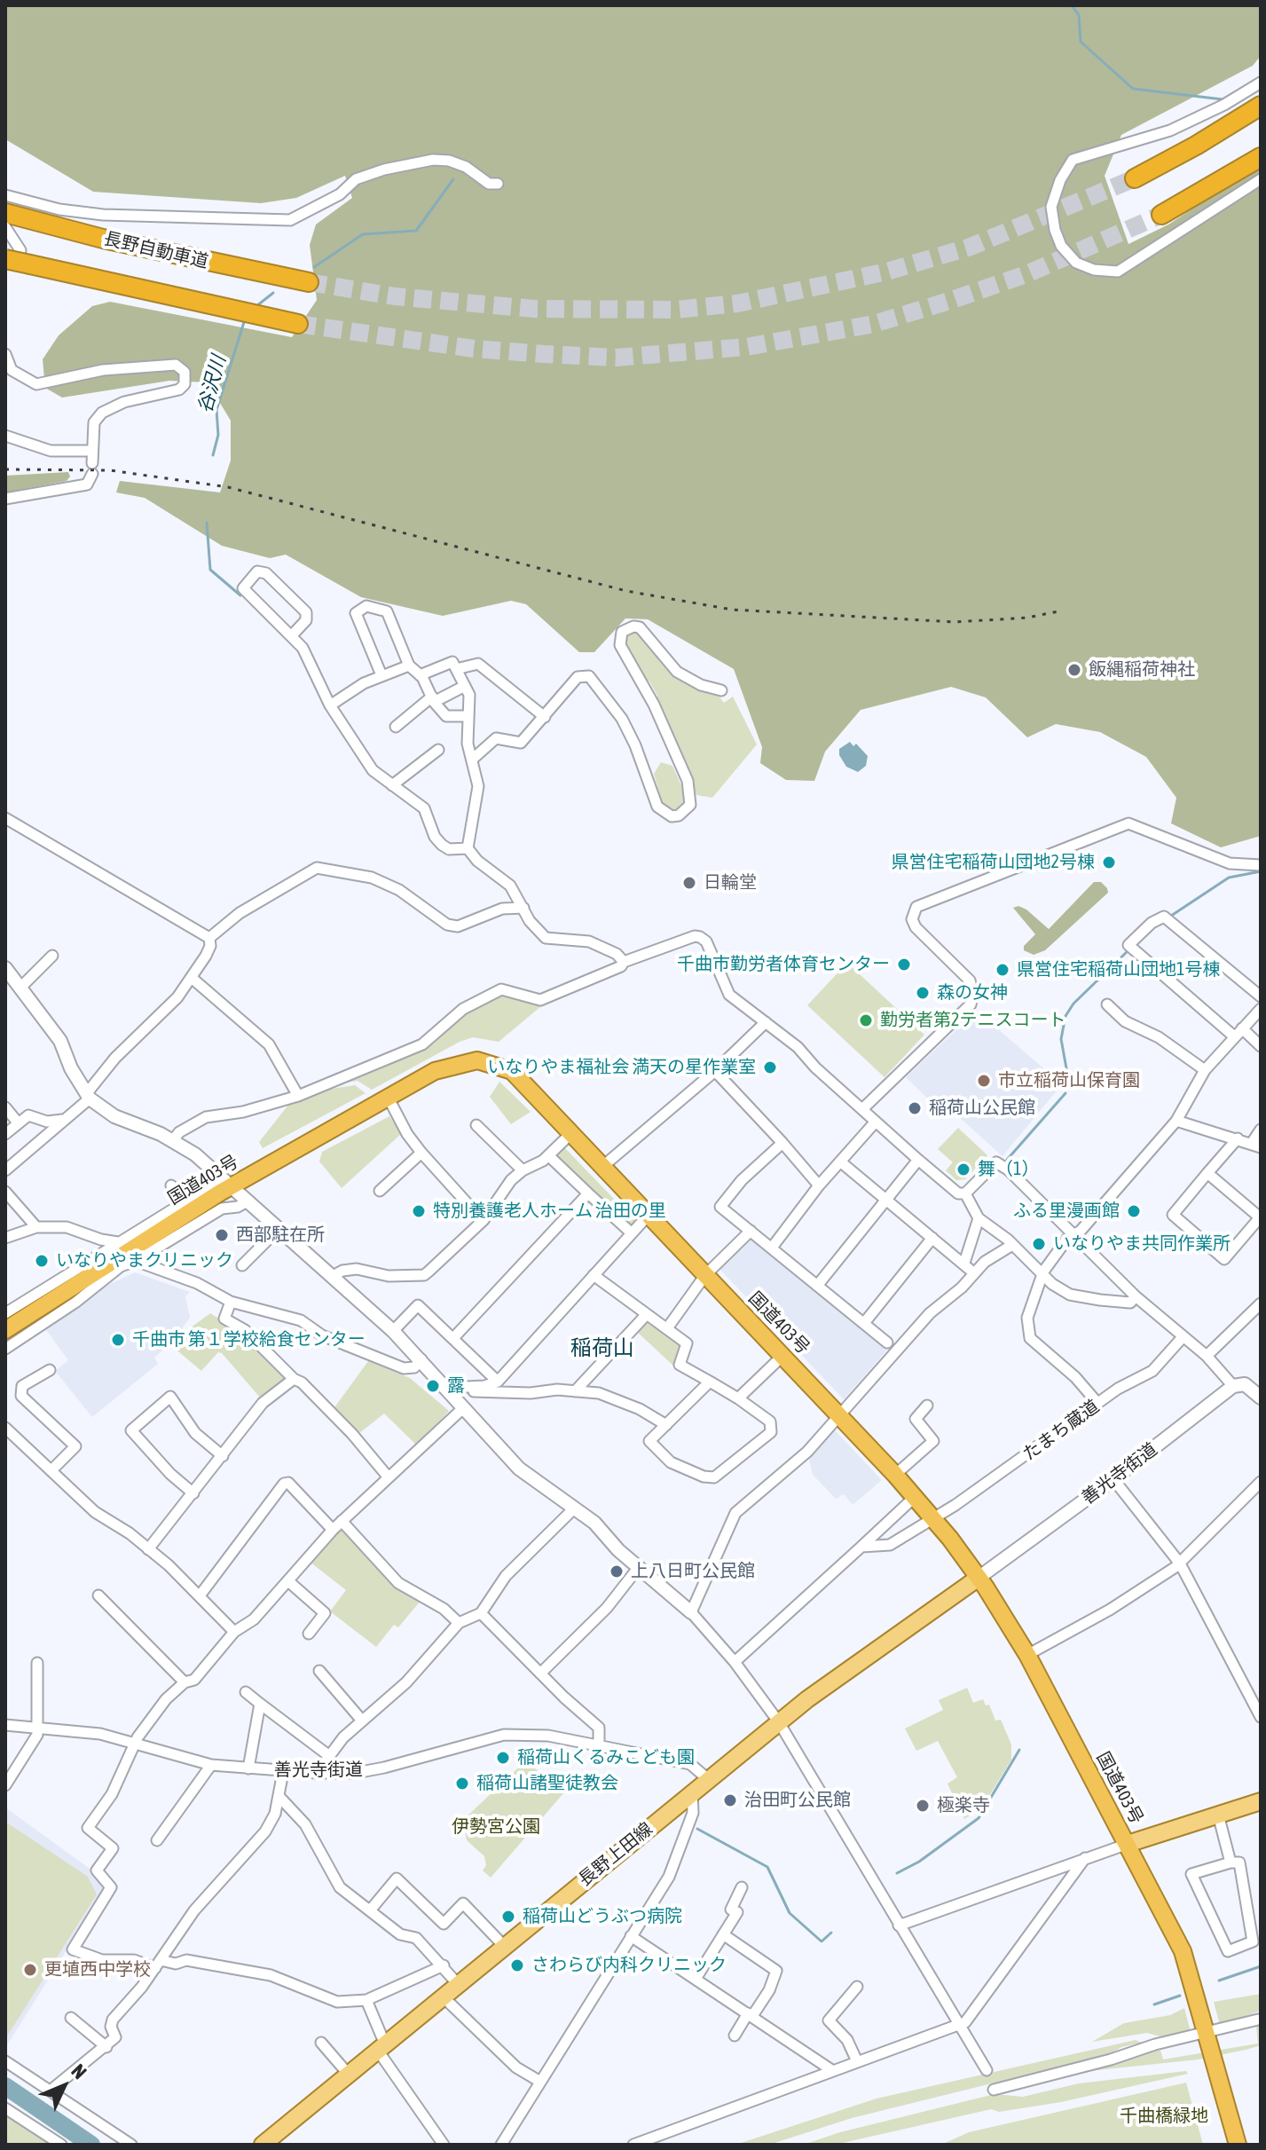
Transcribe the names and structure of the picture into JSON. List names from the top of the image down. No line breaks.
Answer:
{"streets":{"highway":["長野自動車道","国道403号"],"main road":["長野上田線"],"street":["たまち蔵道","善光寺街道"]},"crossings":[["国道403号","たまち蔵道"],["国道403号","善光寺街道"],["国道403号","長野上田線"],["善光寺街道","長野上田線"]],"districts":["稲荷山"],"water":["谷沢川"],"parks":["伊勢宮公園","千曲橋緑地"],"places":["飯縄稲荷神社","県営住宅稲荷山団地2号棟","日輪堂","千曲市勤労者体育センター","県営住宅稲荷山団地1号棟","森の女神","勤労者第2テニスコート","いなりやま福祉会 満天の星作業室","市立稲荷山保育園","稲荷山公民館","舞（1）","特別養護老人ホーム 治田の里","ふる里漫画館","西部駐在所","いなりやま共同作業所","いなりやまクリニック","千曲市 第１学校給食センター","露","上八日町公民館","稲荷山くるみこども園","稲荷山諸聖徒教会","治田町公民館","極楽寺","稲荷山どうぶつ病院","さわらび内科クリニック","更埴西中学校"],"north":"top right"}
